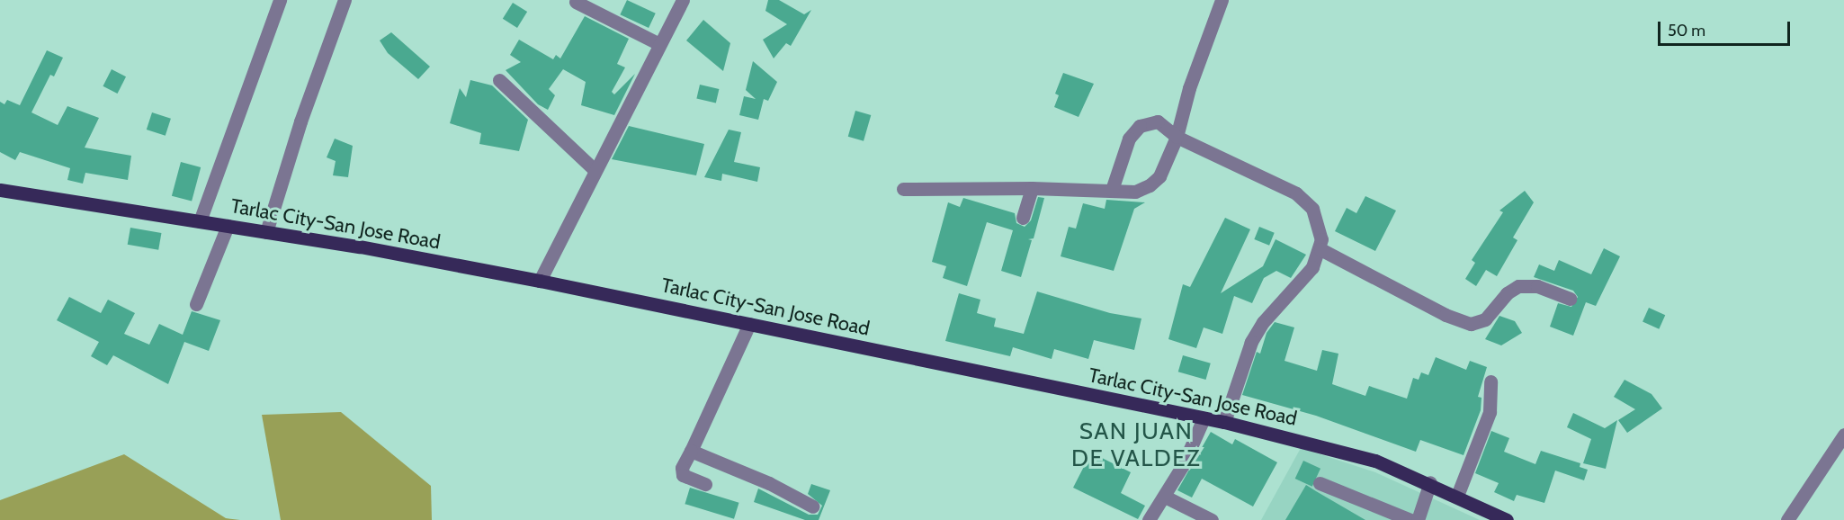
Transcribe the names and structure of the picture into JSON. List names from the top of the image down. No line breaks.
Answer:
{"streets":{"main road":["Tarlac City-San Jose Road"]},"districts":["SAN JUAN DE VALDEZ"],"scale_bar":"50 m"}
